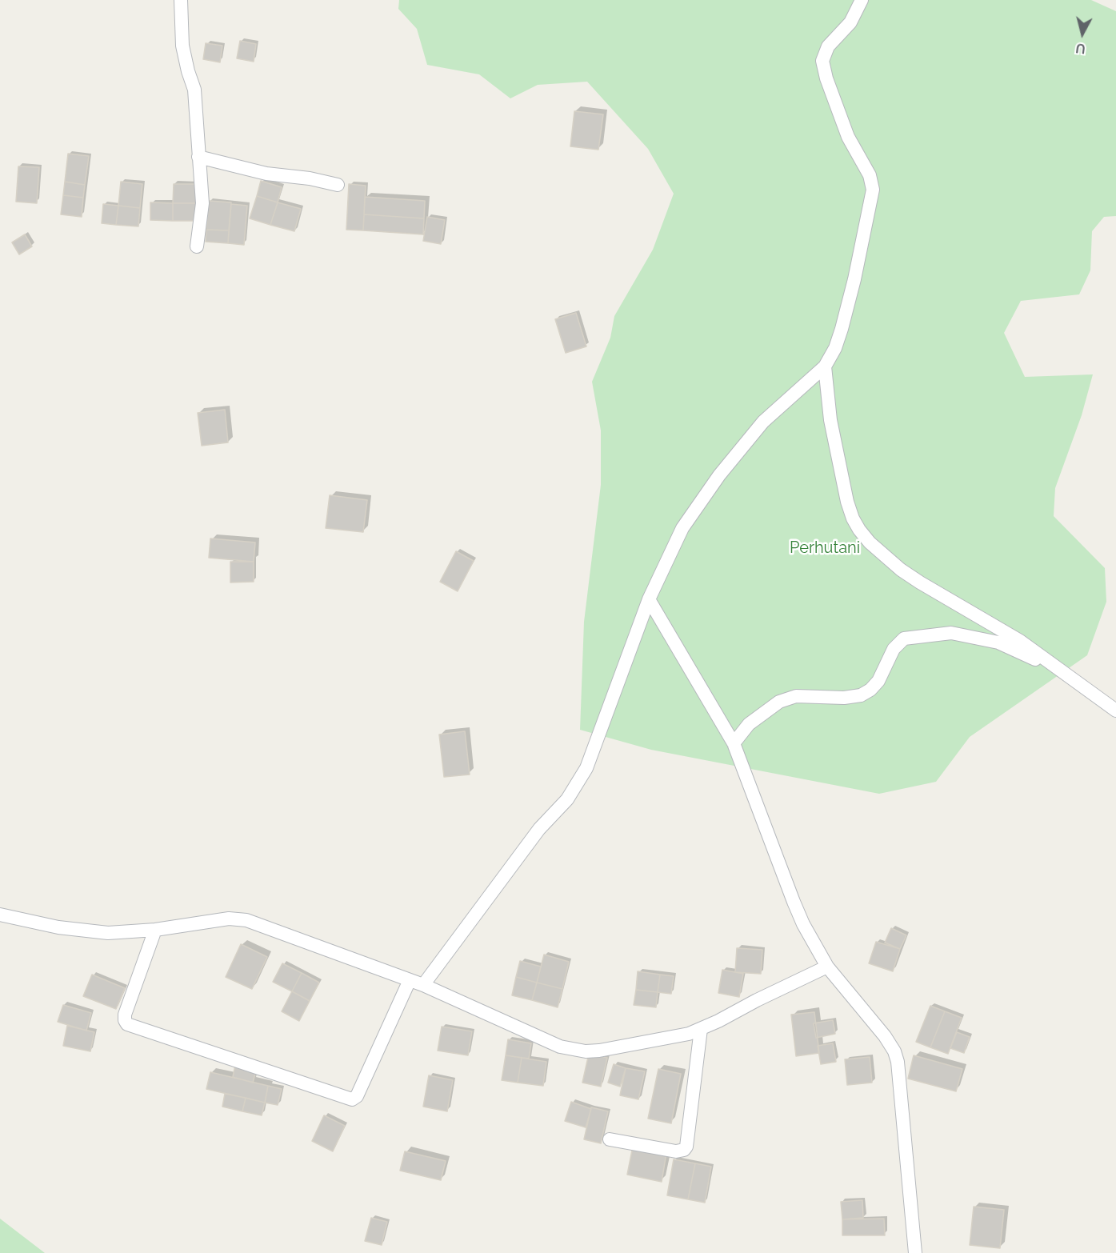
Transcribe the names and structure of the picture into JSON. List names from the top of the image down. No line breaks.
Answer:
{"parks":["Perhutani"],"north":"bottom"}
